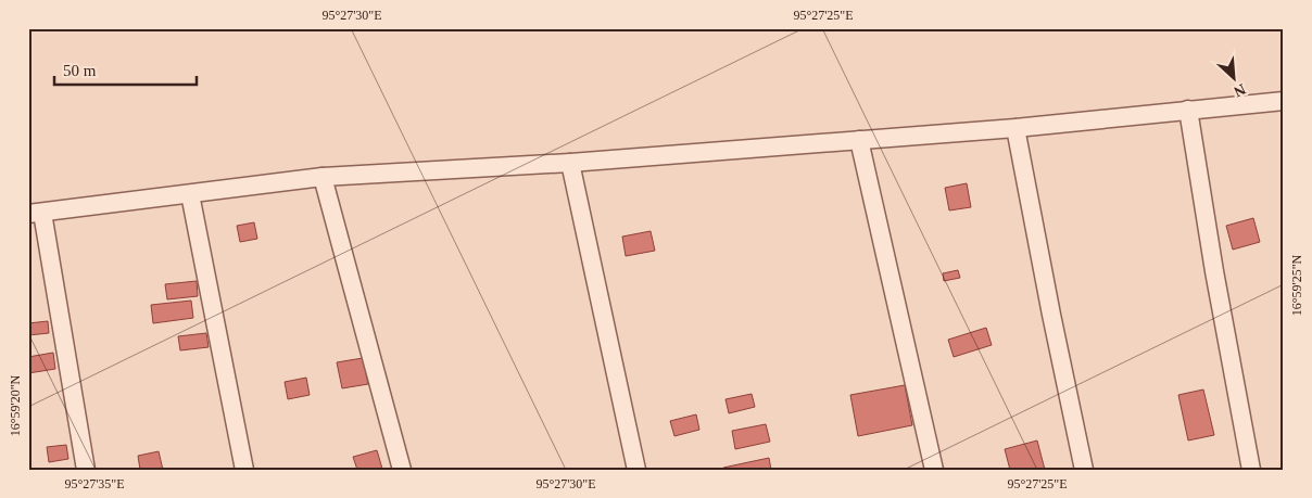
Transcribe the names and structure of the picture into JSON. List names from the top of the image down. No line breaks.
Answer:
{"scale_bar":"50 m","north":"bottom right","coordinates":["95°27'30\"E","95°27'25\"E","16°59'25\"N","16°59'20\"N","95°27'35\"E"]}
